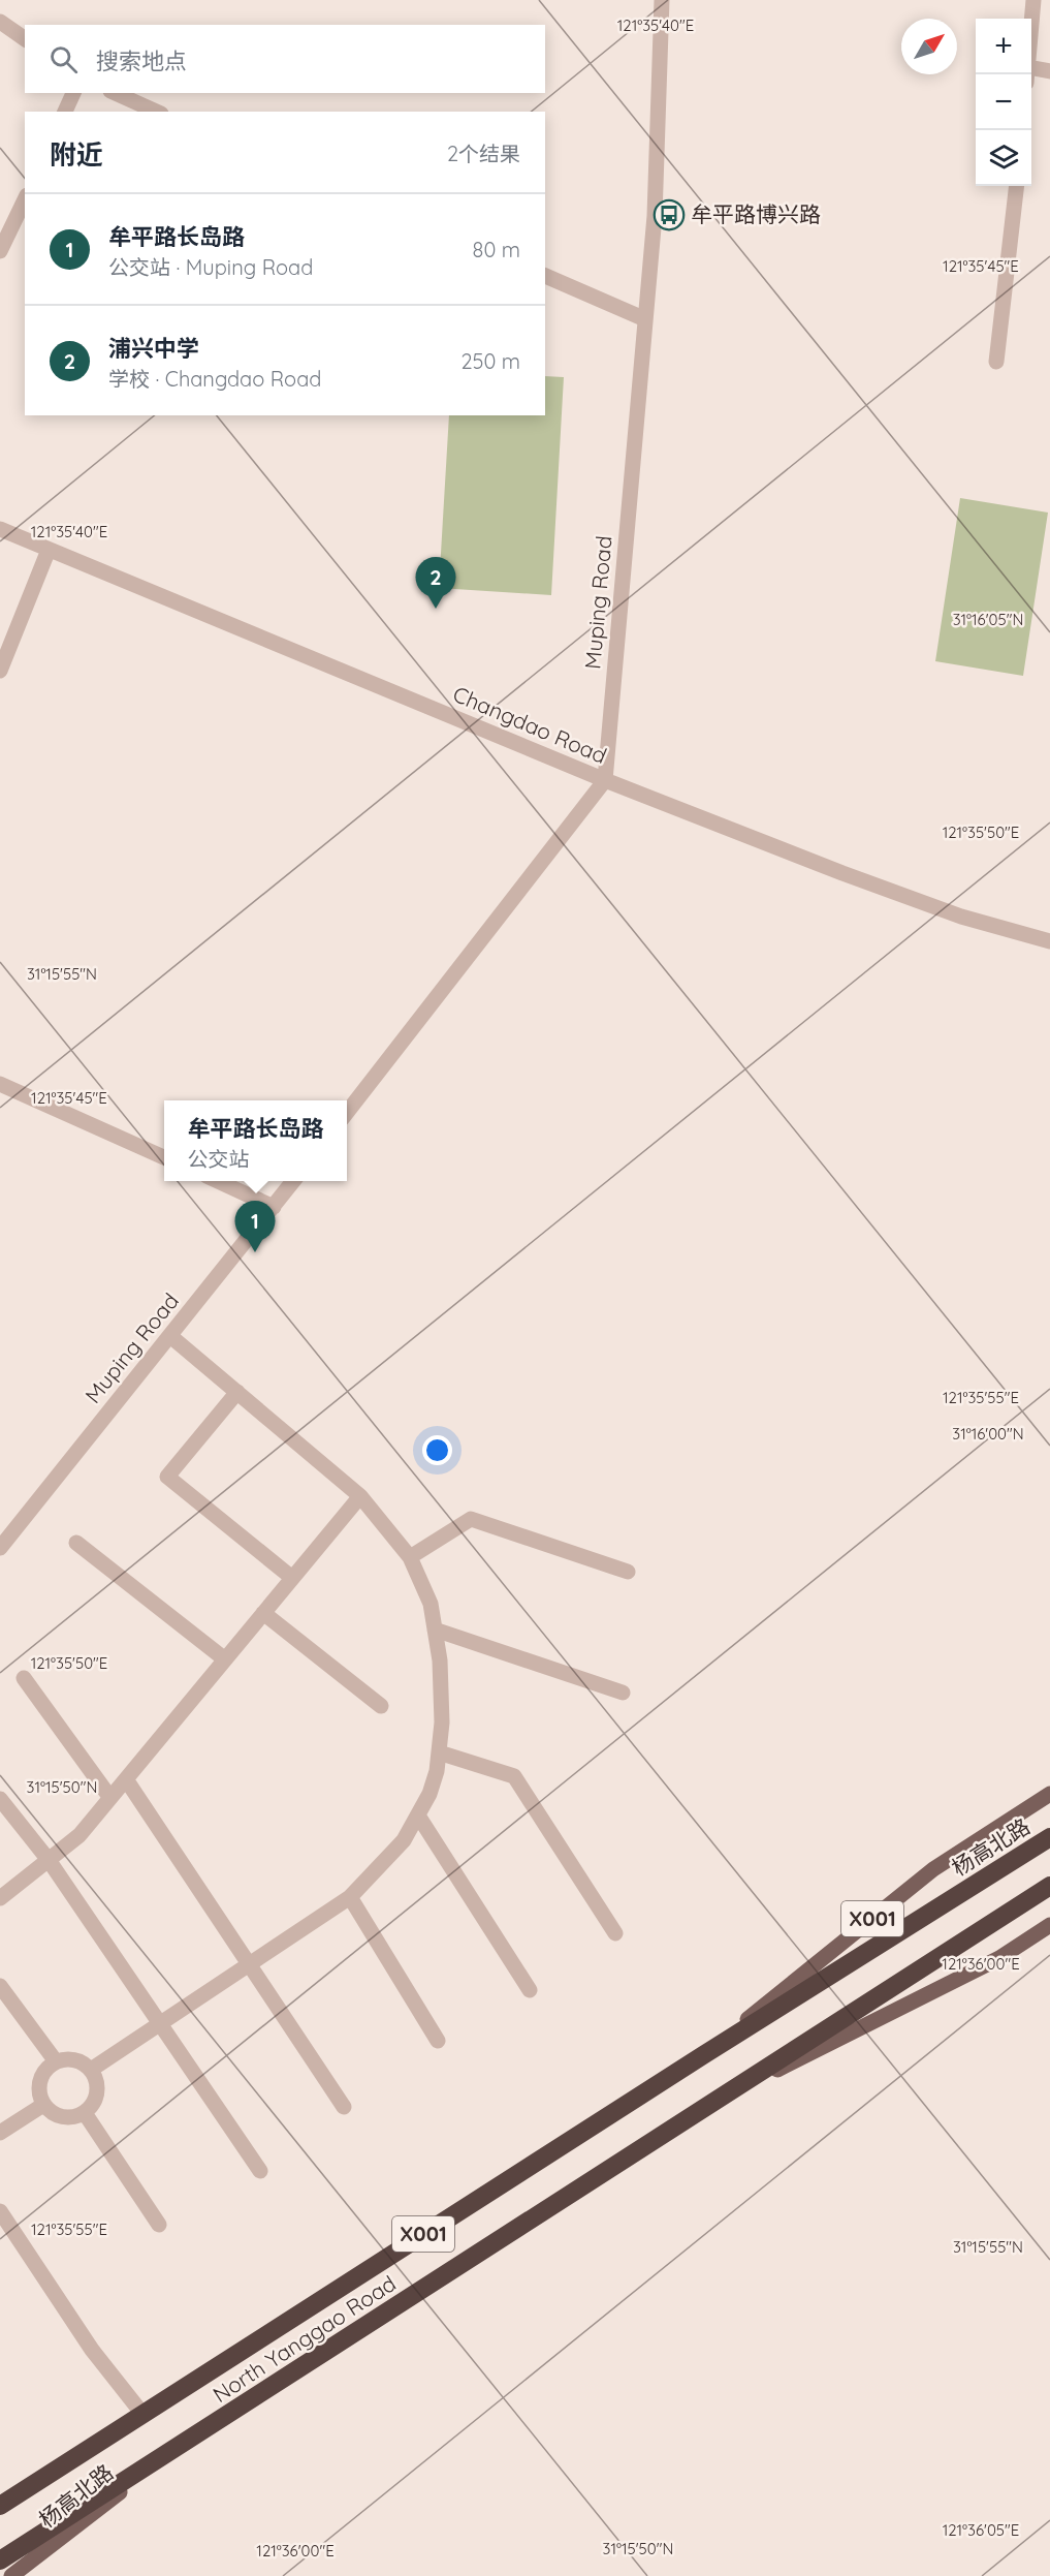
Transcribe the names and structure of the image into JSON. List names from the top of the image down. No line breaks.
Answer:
{"streets":{"highway":["杨高北路","X001","North Yanggao Road"],"street":["Muping Road","Changdao Road"]},"crossings":[["Muping Road","Changdao Road"],["杨高北路","North Yanggao Road"]],"places":{"bus stop":["牟平路博兴路"]},"north":"top right","page":{"map_buttons":["+","−"],"search":"搜索地点","heading":["附近","2个结果"],"list":[{"mark":"1","name":"牟平路长岛路","note":"公交站 · Muping Road","value":"80 m"},{"mark":"2","name":"浦兴中学","note":"学校 · Changdao Road","value":"250 m"}],"pins":["2","1"],"popup":["牟平路长岛路","公交站"]},"coordinates":["121°35'40\"E","121°35'45\"E","31°16'05\"N","121°35'50\"E","31°15'55\"N","121°35'55\"E","31°16'00\"N","31°15'50\"N","121°36'00\"E","121°36'05\"E"]}
